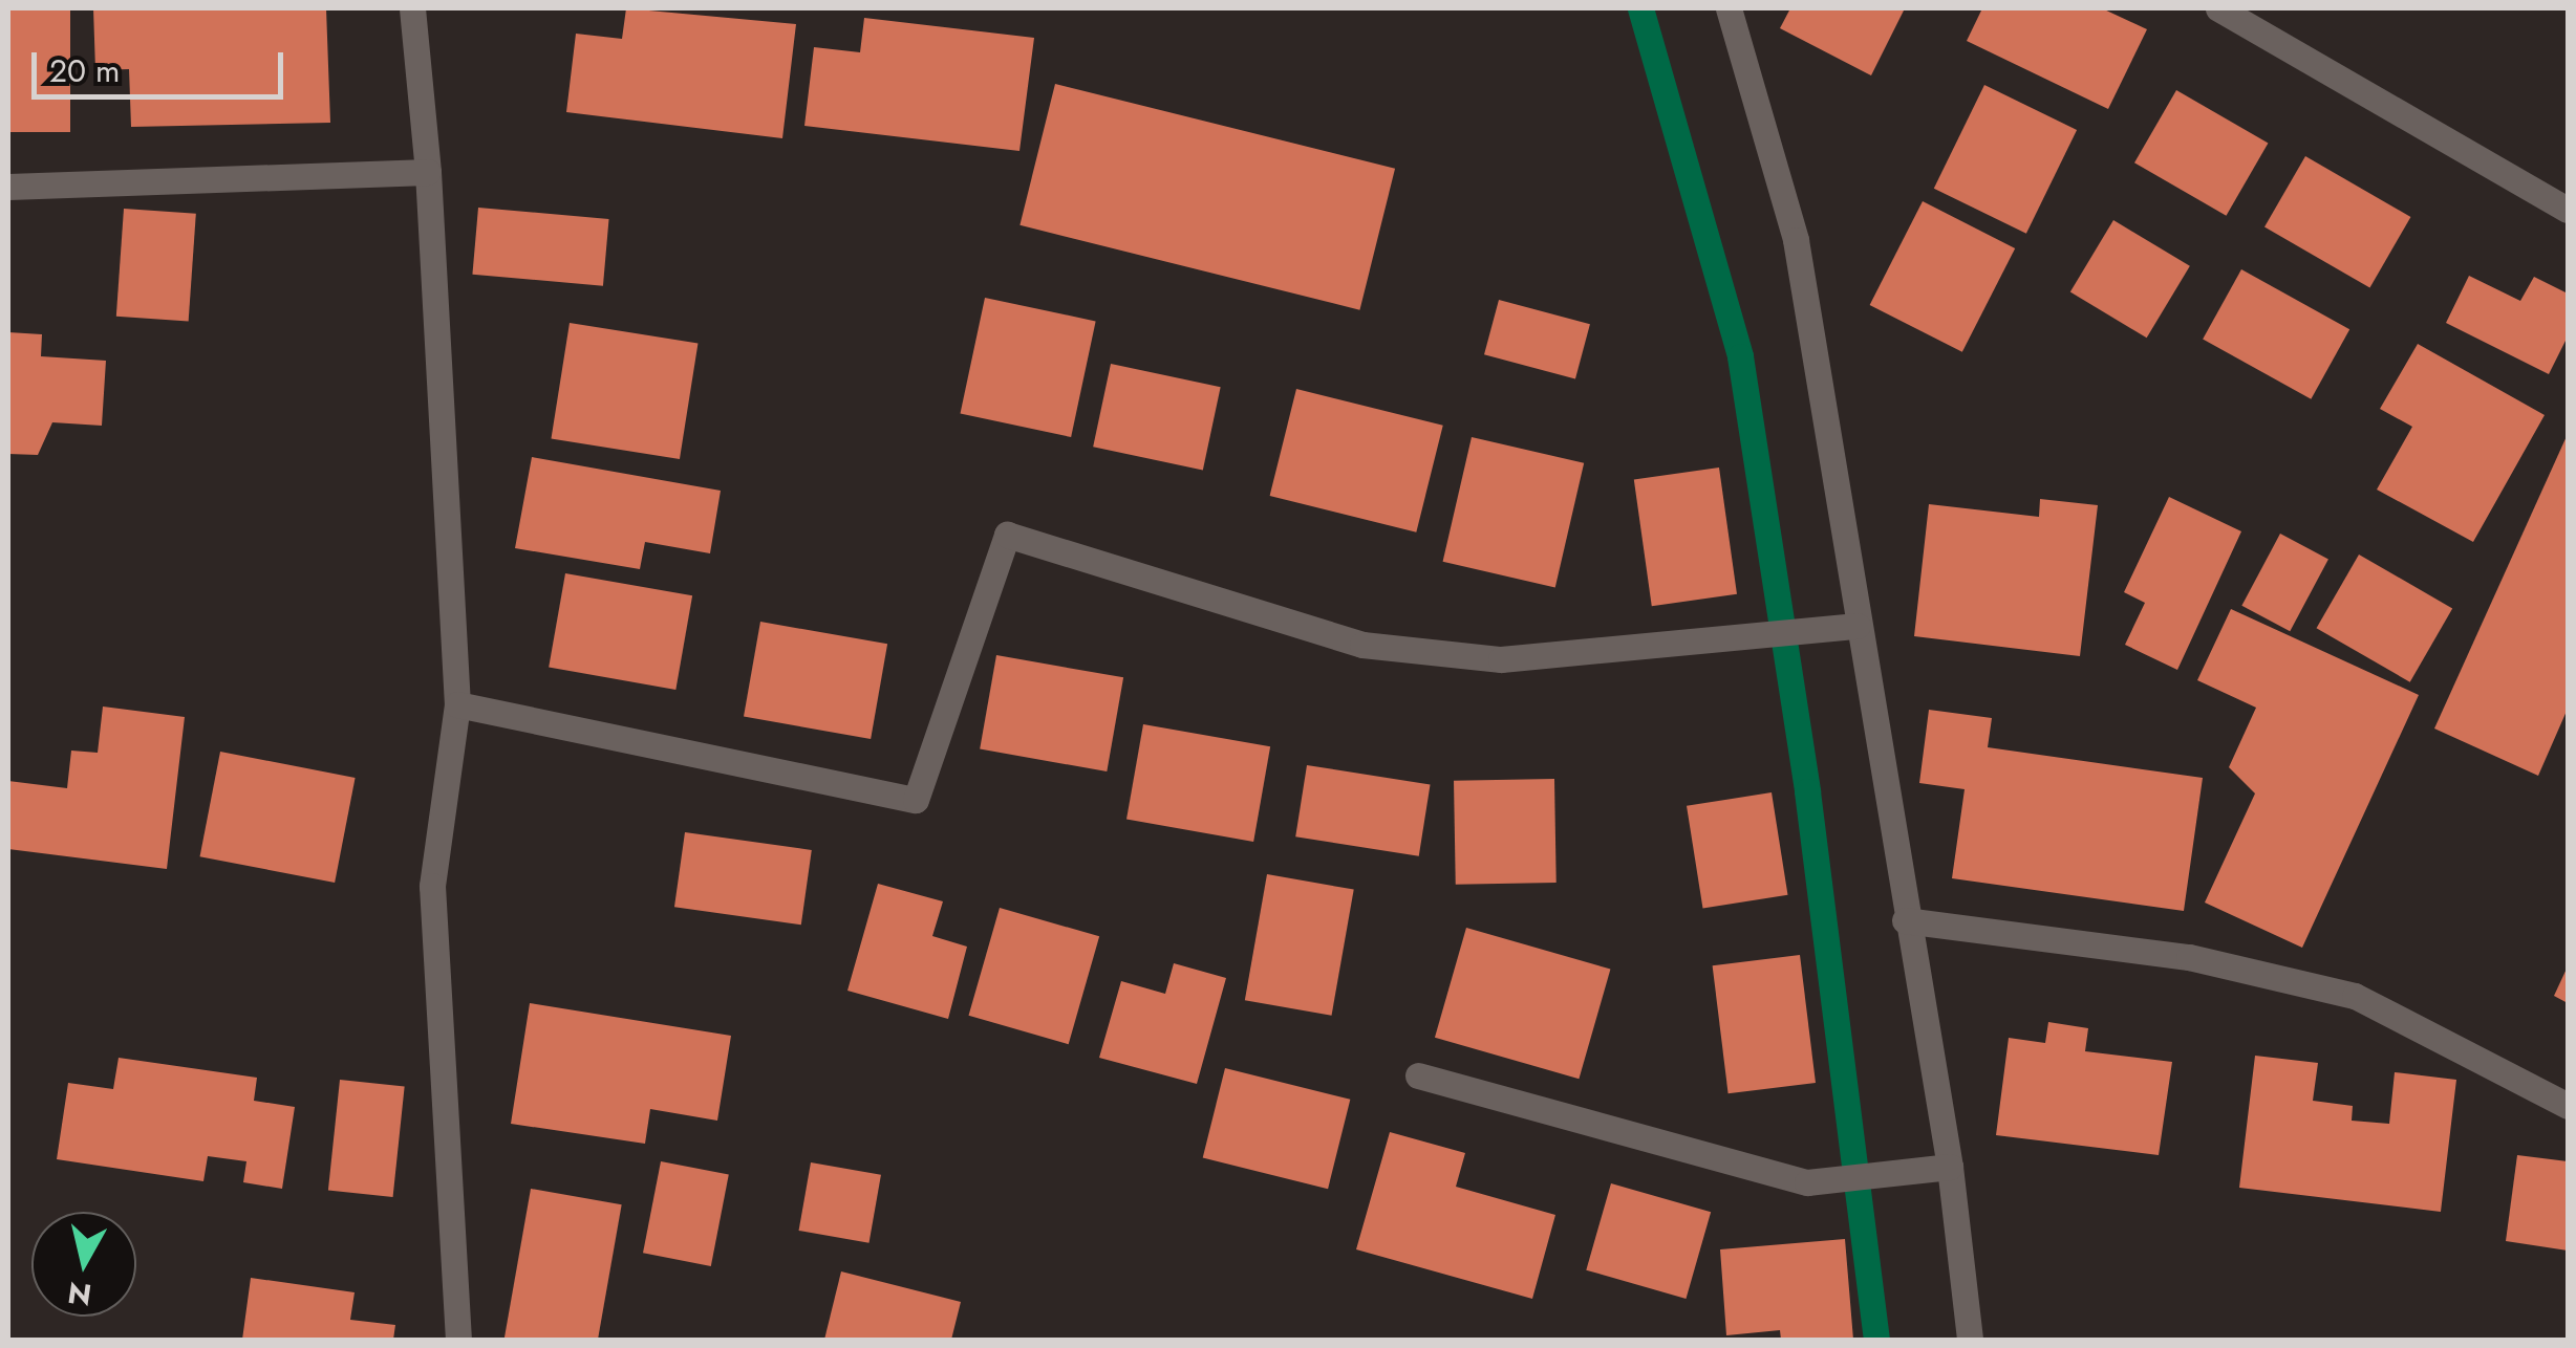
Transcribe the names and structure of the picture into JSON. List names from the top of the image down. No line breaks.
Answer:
{"scale_bar":"20 m","north":"bottom"}
